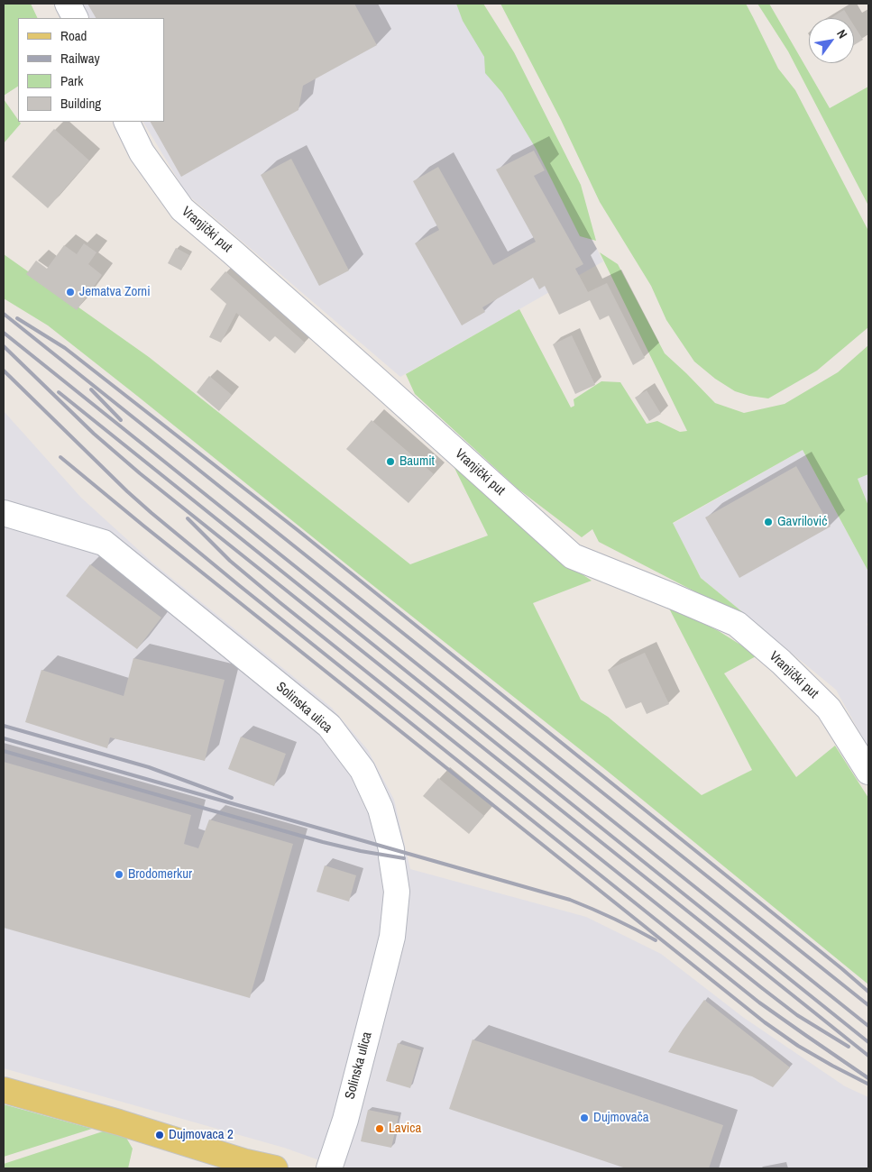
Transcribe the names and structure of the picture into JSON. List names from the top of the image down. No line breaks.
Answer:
{"streets":{"street":["Vranjički put","Solinska ulica"]},"places":["Jematva Zorni","Baumit","Gavrilović","Brodomerkur","Dujmovača","Lavica","Dujmovaca 2"],"legend":["Road","Railway","Park","Building"],"north":"top right"}
